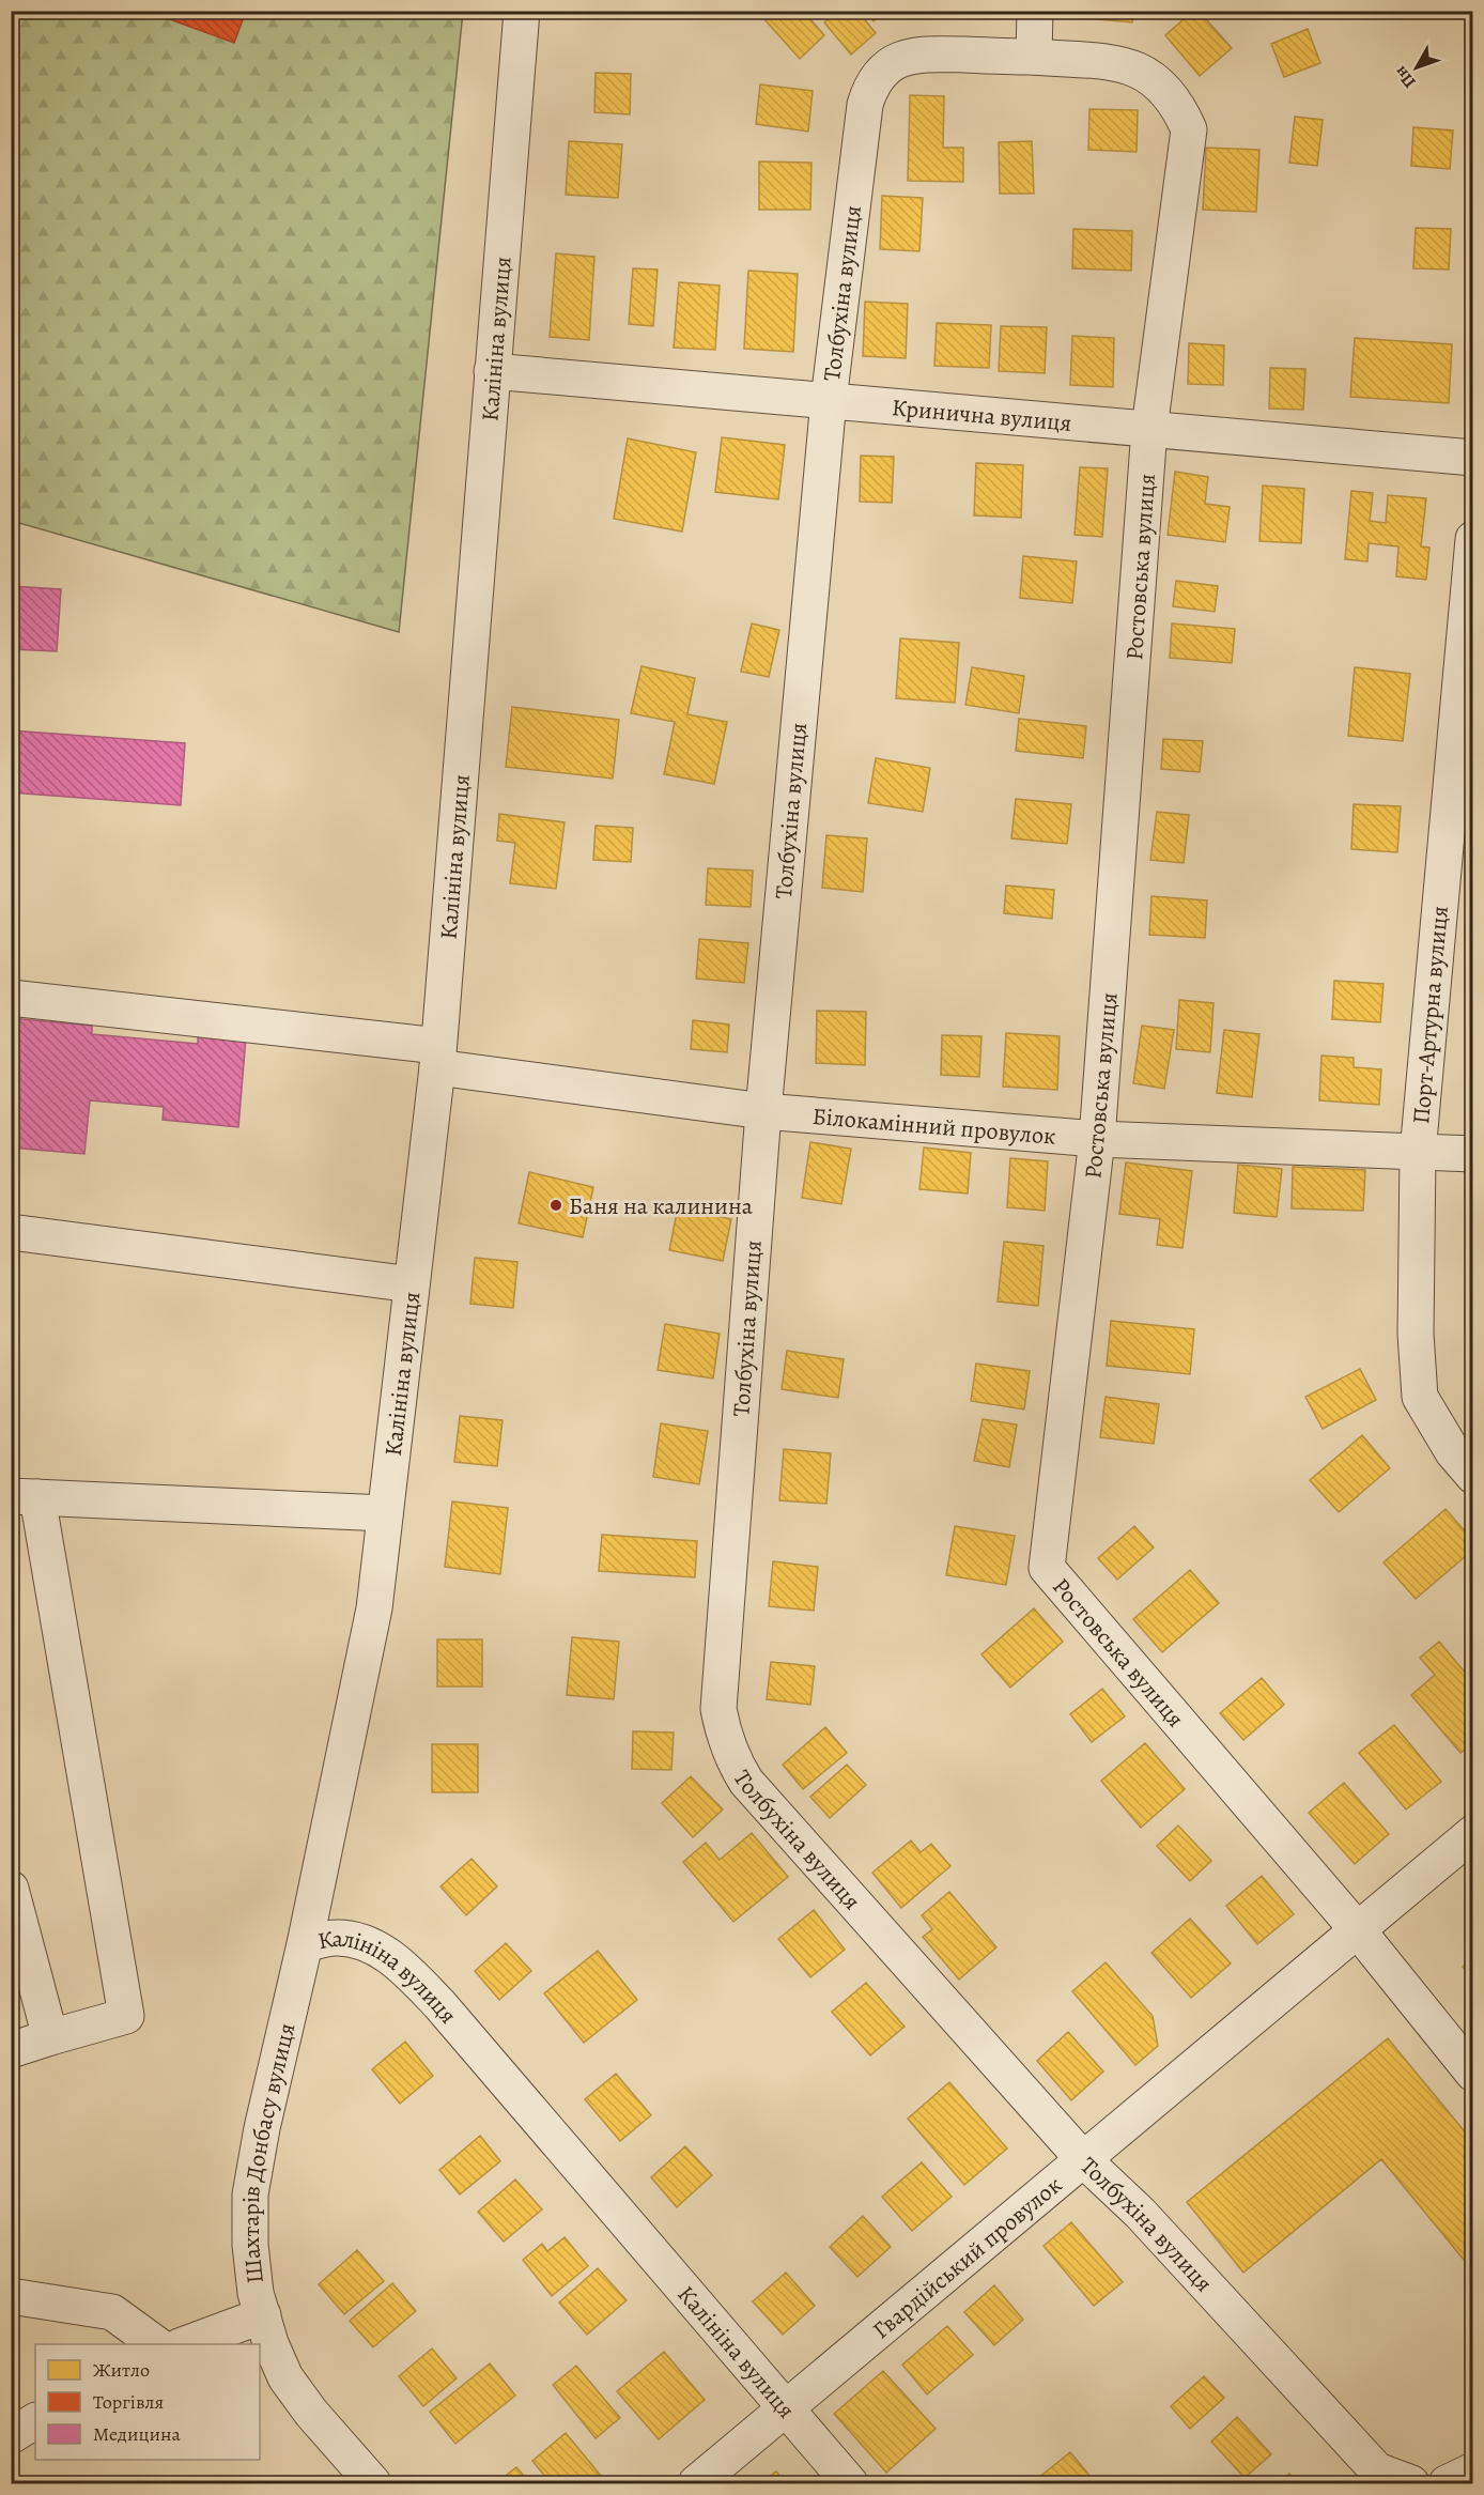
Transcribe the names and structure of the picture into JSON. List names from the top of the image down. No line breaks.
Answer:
{"streets":{"street":["Толбухіна вулиця","Калініна вулиця","Кринична вулиця","Ростовська вулиця","Порт-Артурна вулиця","Білокамінний провулок","Шахтарів Донбасу вулиця","Гвардійський провулок"]},"crossings":[["Толбухіна вулиця","Кринична вулиця"],["Толбухіна вулиця","Ростовська вулиця"],["Толбухіна вулиця","Білокамінний провулок"],["Толбухіна вулиця","Гвардійський провулок"],["Калініна вулиця","Кринична вулиця"],["Калініна вулиця","Білокамінний провулок"],["Калініна вулиця","Шахтарів Донбасу вулиця"],["Калініна вулиця","Гвардійський провулок"],["Кринична вулиця","Ростовська вулиця"],["Ростовська вулиця","Білокамінний провулок"],["Ростовська вулиця","Гвардійський провулок"],["Порт-Артурна вулиця","Білокамінний провулок"]],"places":["Баня на калинина"],"legend":["Житло","Торгівля","Медицина"],"north":"bottom left"}
